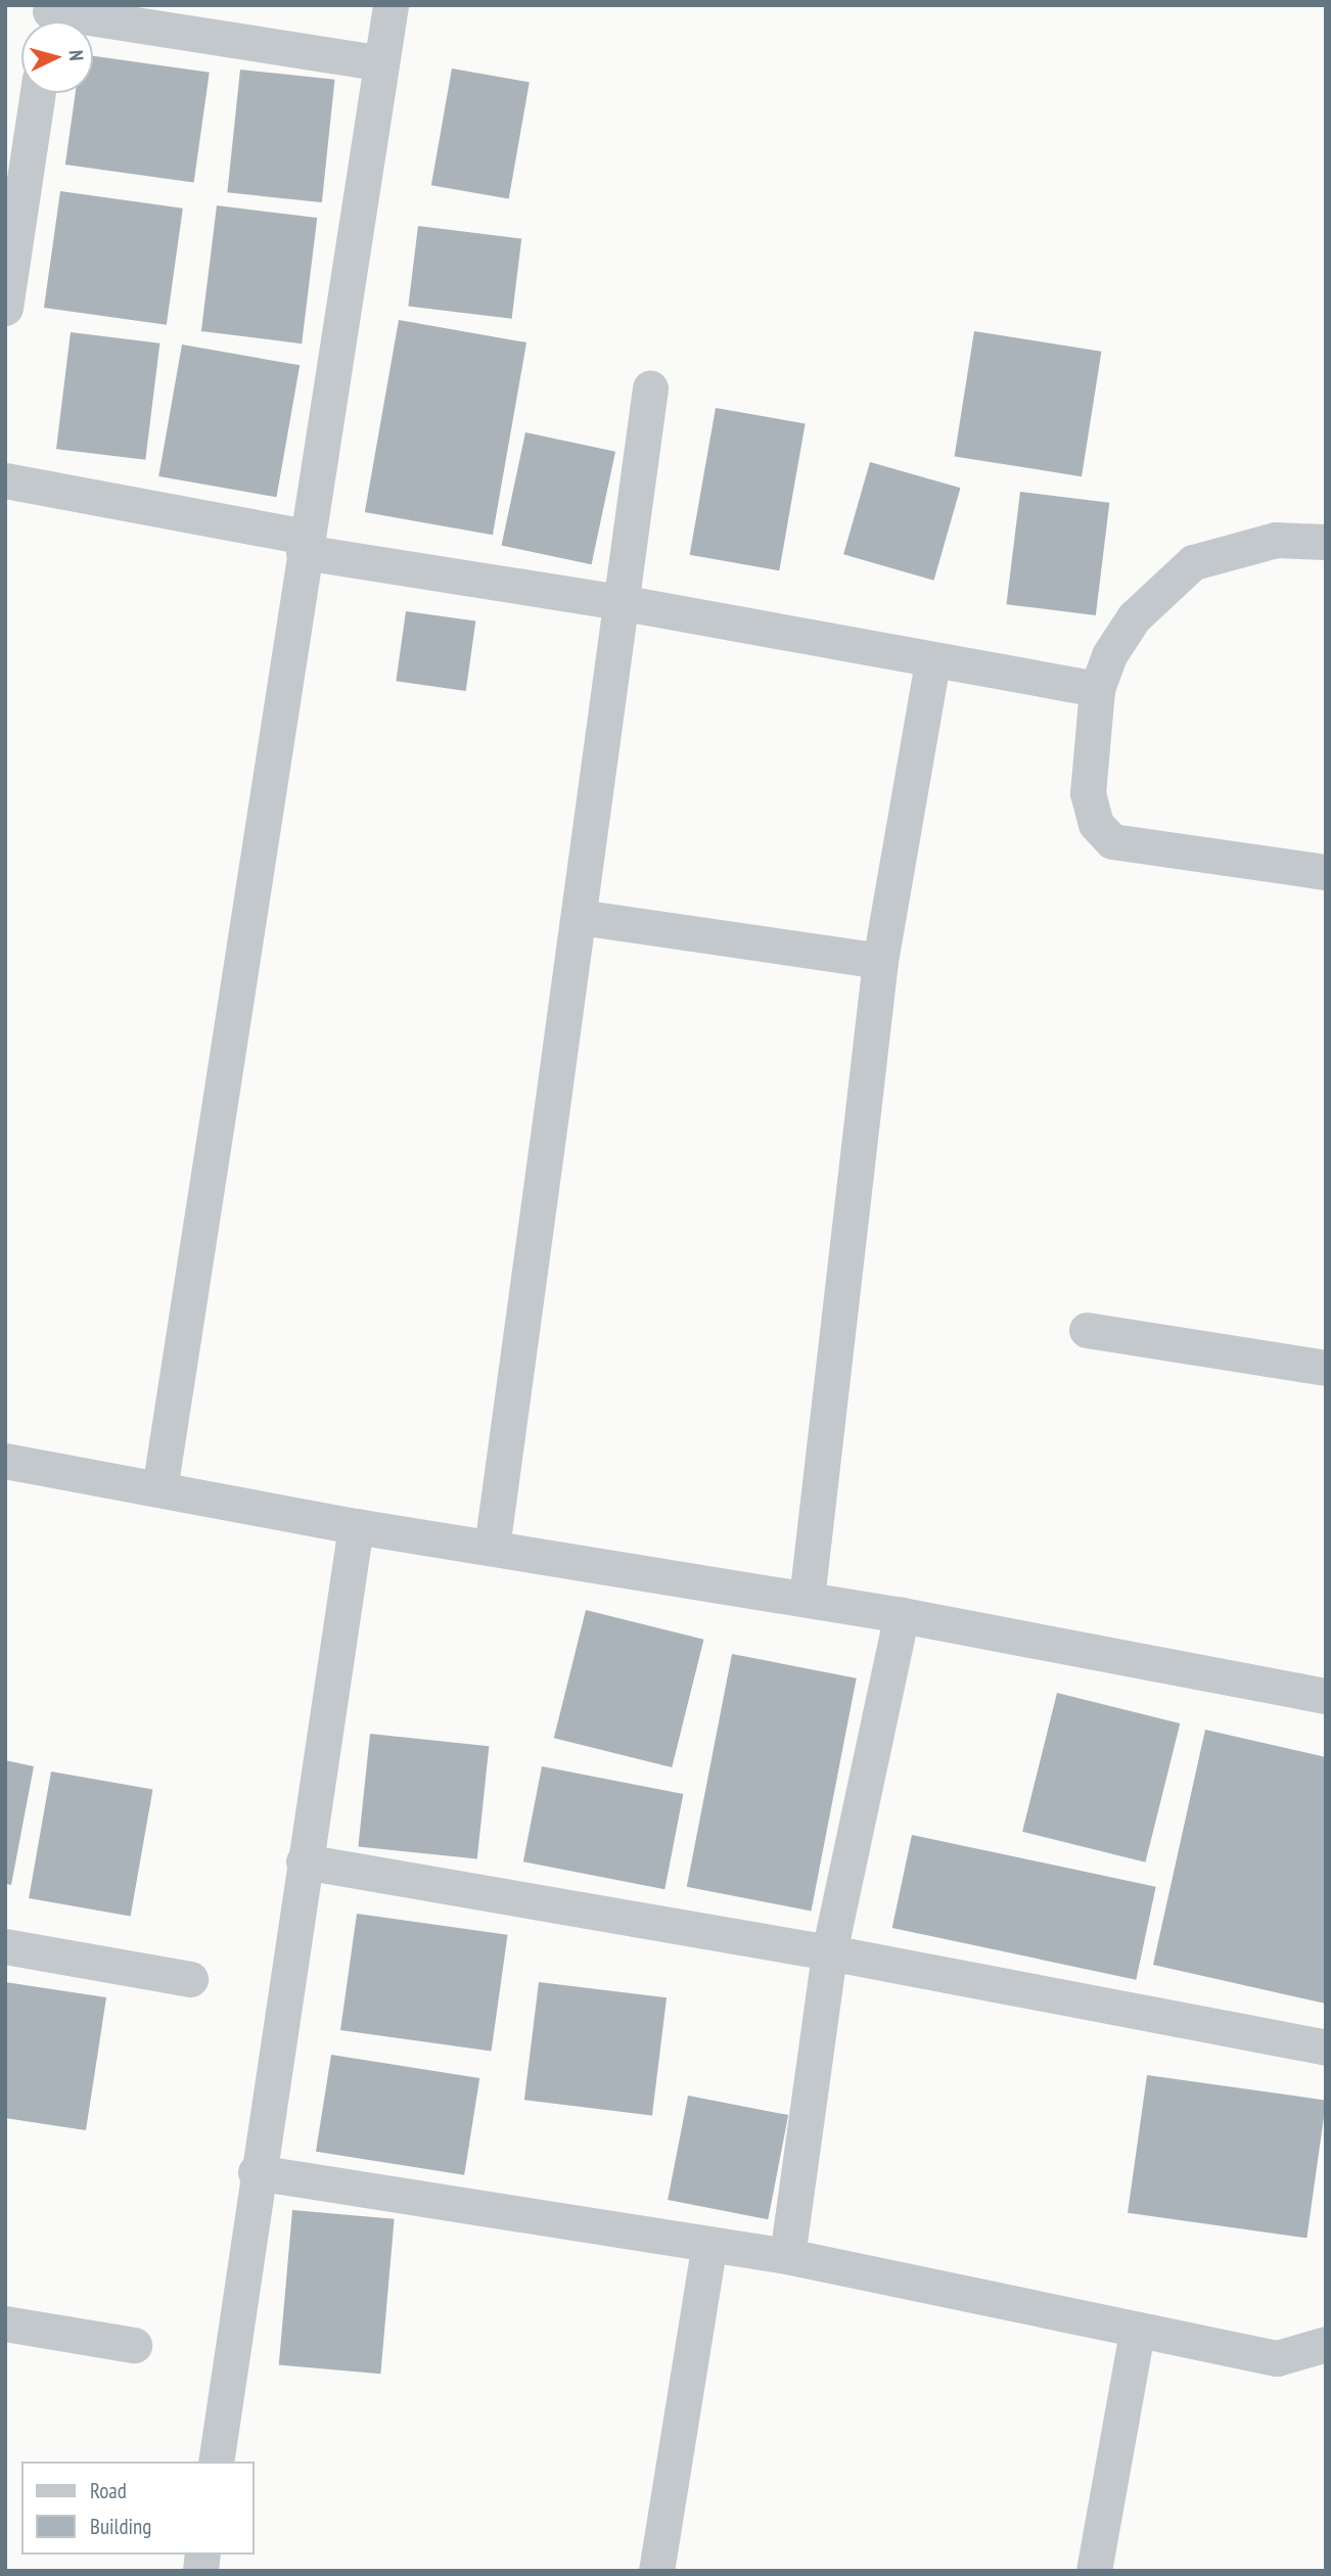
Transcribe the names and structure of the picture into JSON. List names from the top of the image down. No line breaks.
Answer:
{"legend":["Road","Building"],"north":"right"}
